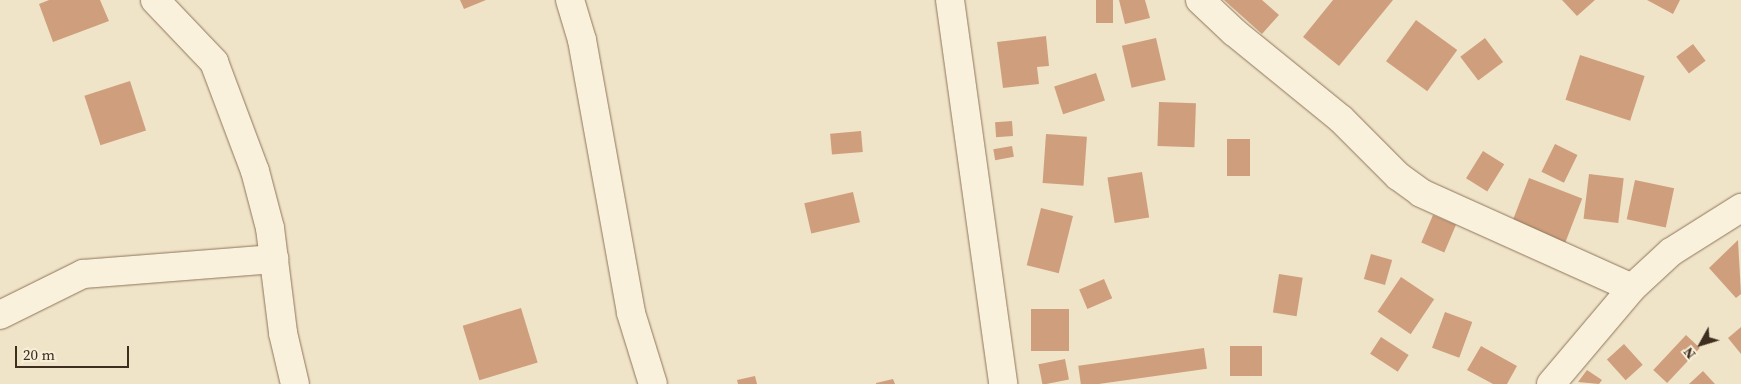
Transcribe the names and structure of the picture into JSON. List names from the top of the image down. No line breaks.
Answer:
{"scale_bar":"20 m","north":"bottom left"}
